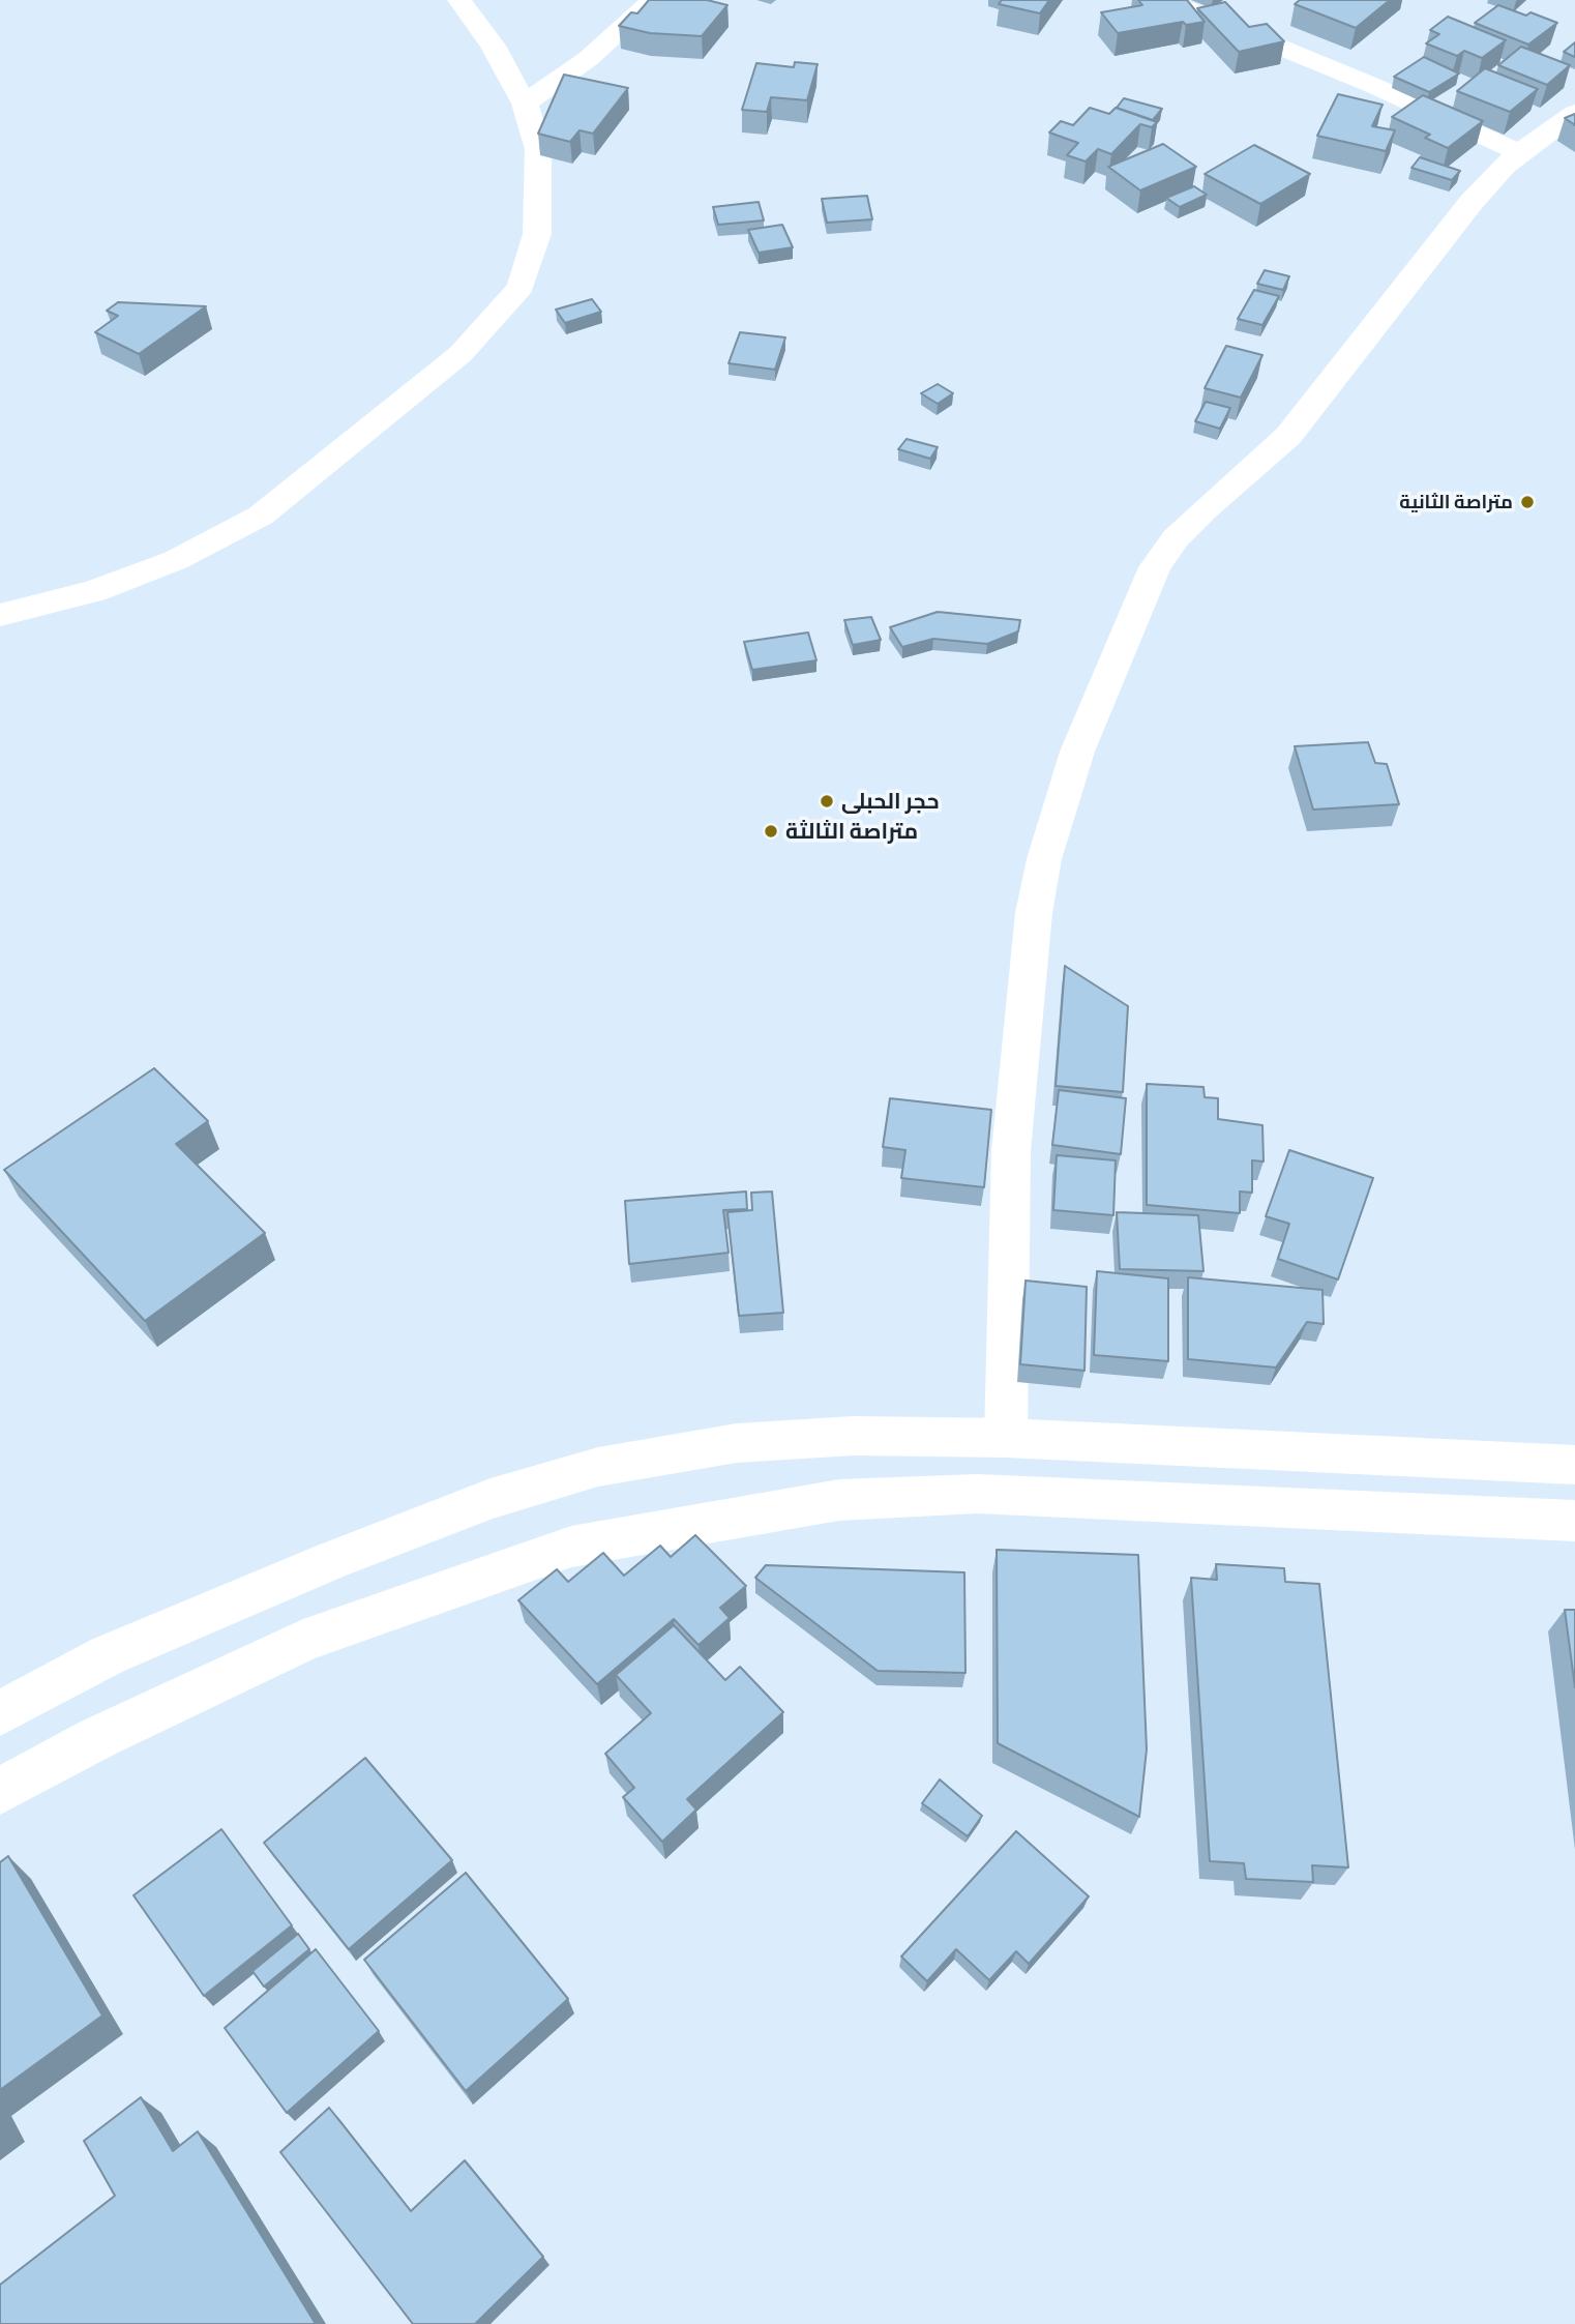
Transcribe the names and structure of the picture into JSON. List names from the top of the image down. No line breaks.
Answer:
{"places":["متراصة الثانية","حجر الحبلى","متراصة الثالثة"]}
